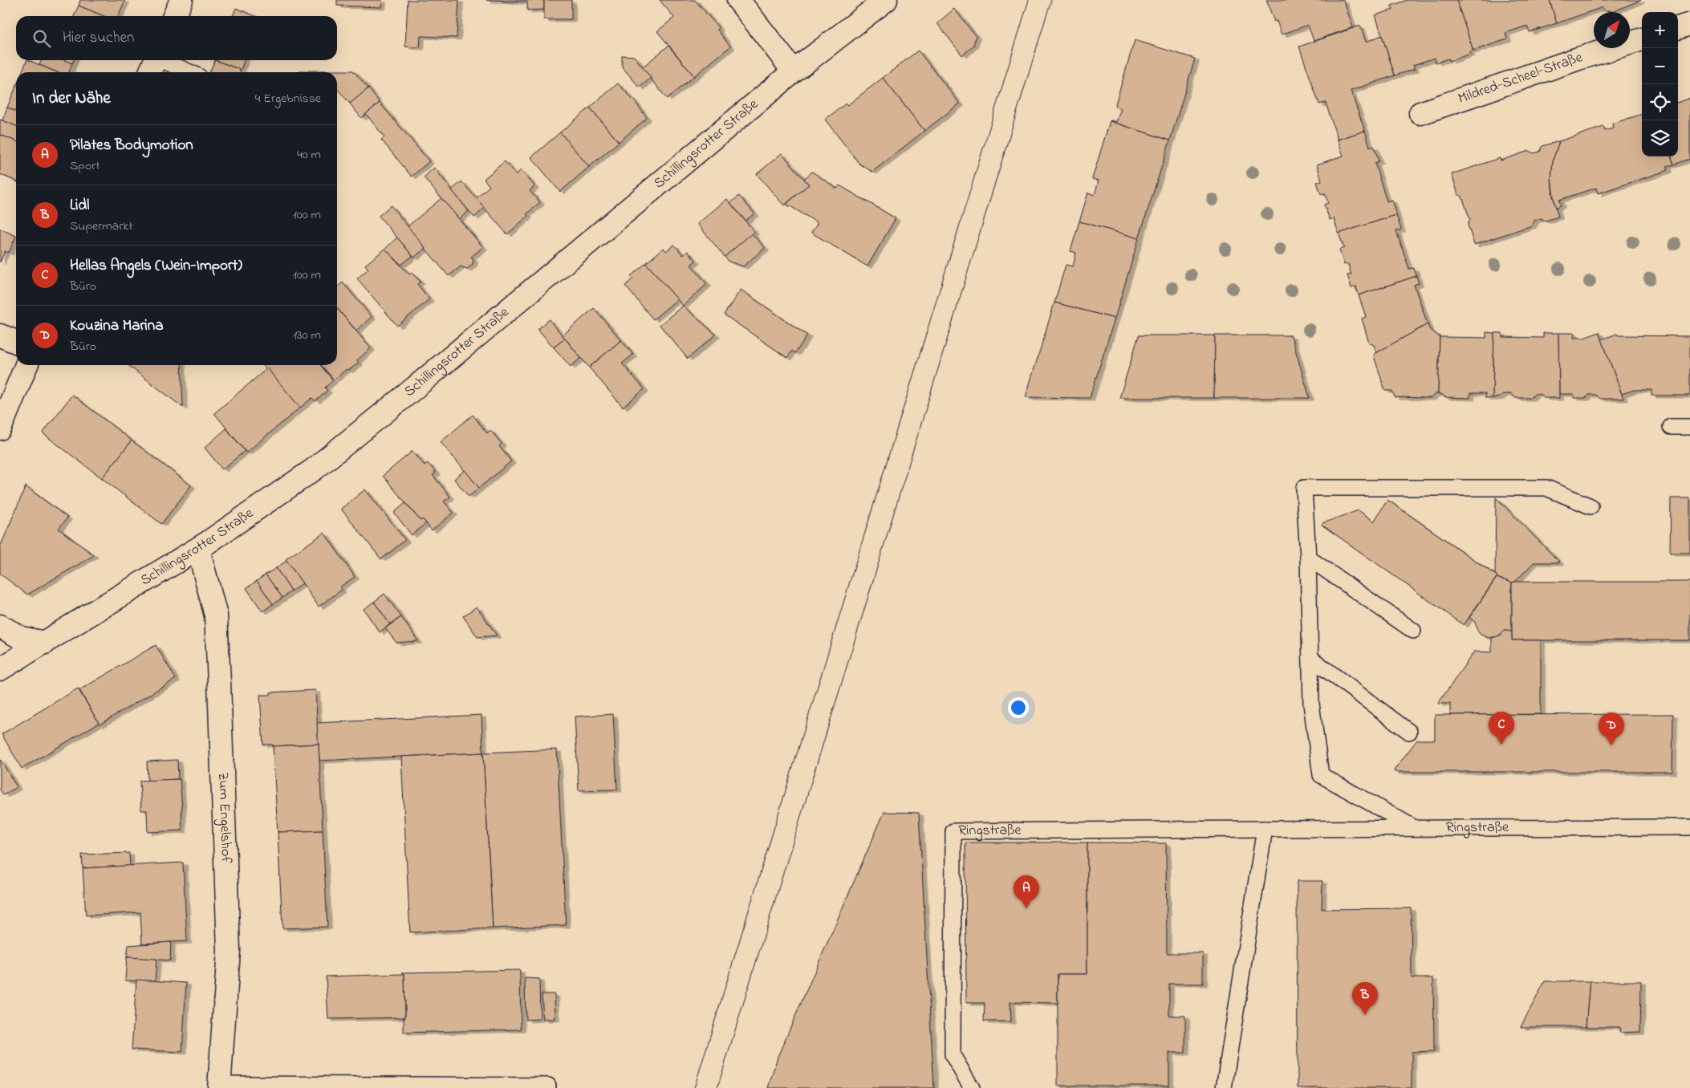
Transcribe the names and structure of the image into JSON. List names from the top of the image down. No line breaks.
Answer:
{"streets":{"street":["Mildred-Scheel-Straße","Schillingsrotter Straße","Zum Engelshof"],"lane":["Ringstraße"]},"crossings":[["Schillingsrotter Straße","Zum Engelshof"]],"north":"top right","page":{"map_buttons":["+","−"],"search":"Hier suchen","heading":["In der Nähe","4 Ergebnisse"],"list":[{"mark":"A","name":"Pilates Bodymotion","note":"Sport","value":"40 m"},{"mark":"B","name":"Lidl","note":"Supermarkt","value":"100 m"},{"mark":"C","name":"Hellas Angels (Wein-Import)","note":"Büro","value":"100 m"},{"mark":"D","name":"Kouzina Marina","note":"Büro","value":"130 m"}],"pins":["C","D","A","B"]}}
